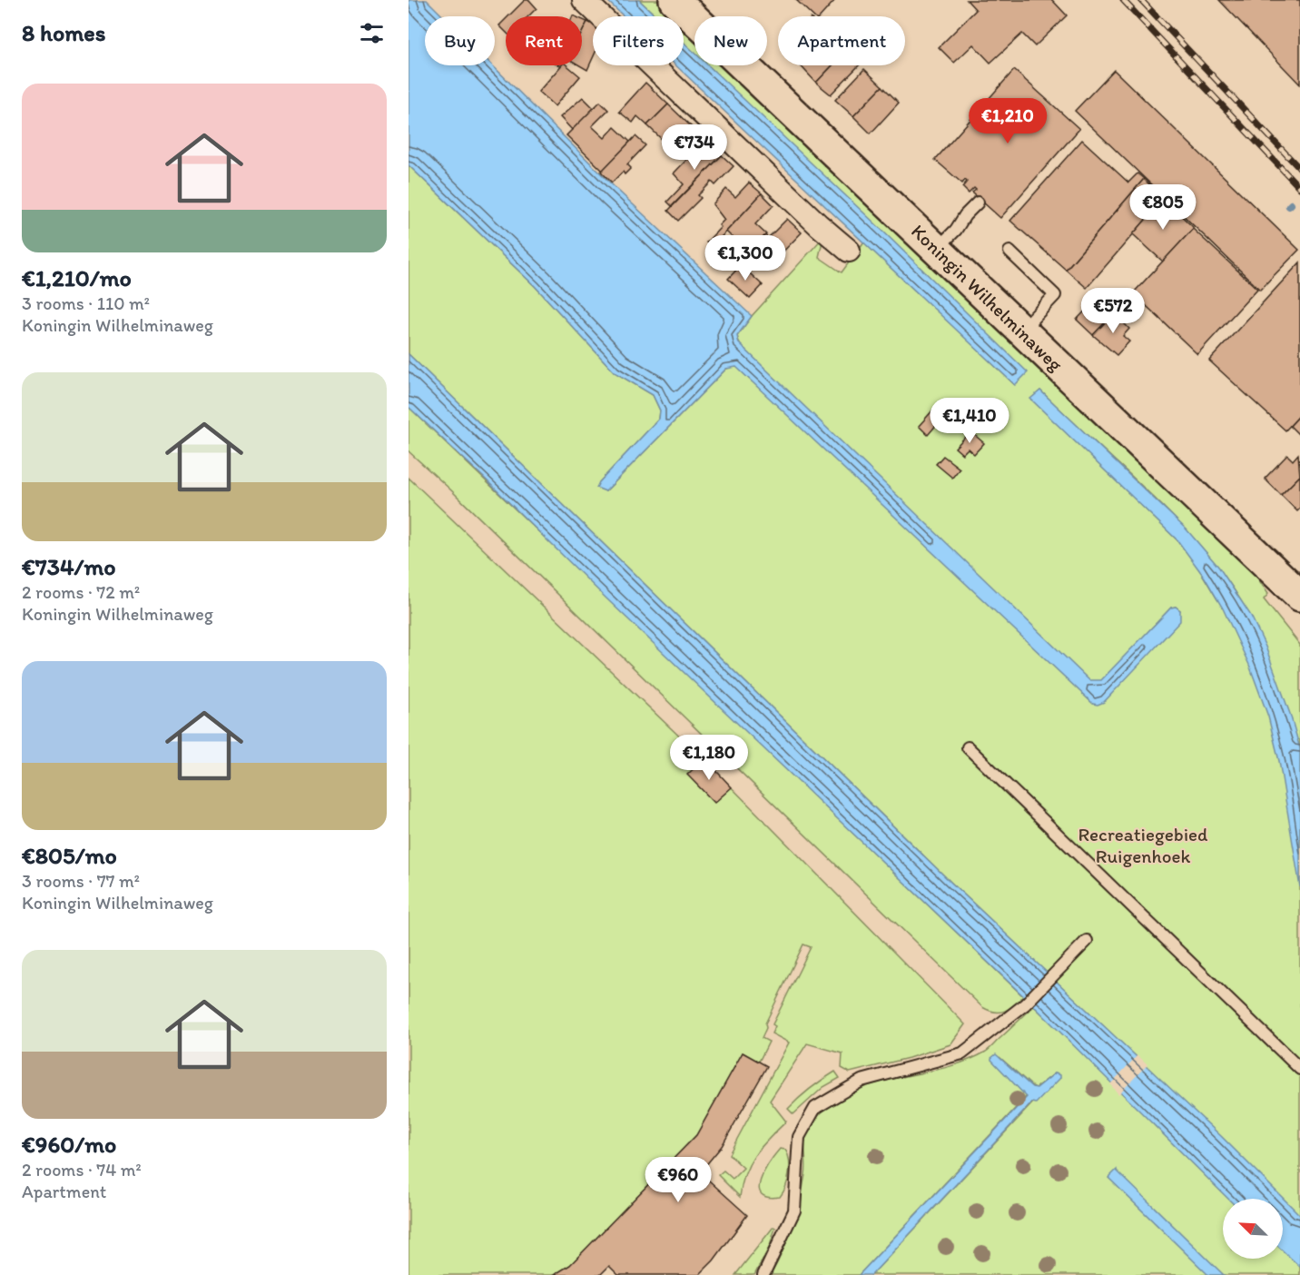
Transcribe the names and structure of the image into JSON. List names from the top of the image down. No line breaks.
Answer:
{"streets":{"main road":["Koningin Wilhelminaweg"]},"parks":["Recreatiegebied Ruigenhoek"],"north":"top left","page":{"heading":"8 homes","chip":["Buy","Rent","Filters","New","Apartment"],"list":[{"name":"€1,210/mo","note":"3 rooms · 110 m² · Koningin Wilhelminaweg"},{"name":"€734/mo","note":"2 rooms · 72 m² · Koningin Wilhelminaweg"},{"name":"€805/mo","note":"3 rooms · 77 m² · Koningin Wilhelminaweg"},{"name":"€960/mo","note":"2 rooms · 74 m² · Apartment"}],"price":["€1,210","€734","€805","€1,300","€572","€1,410","€1,180","€960"]}}
